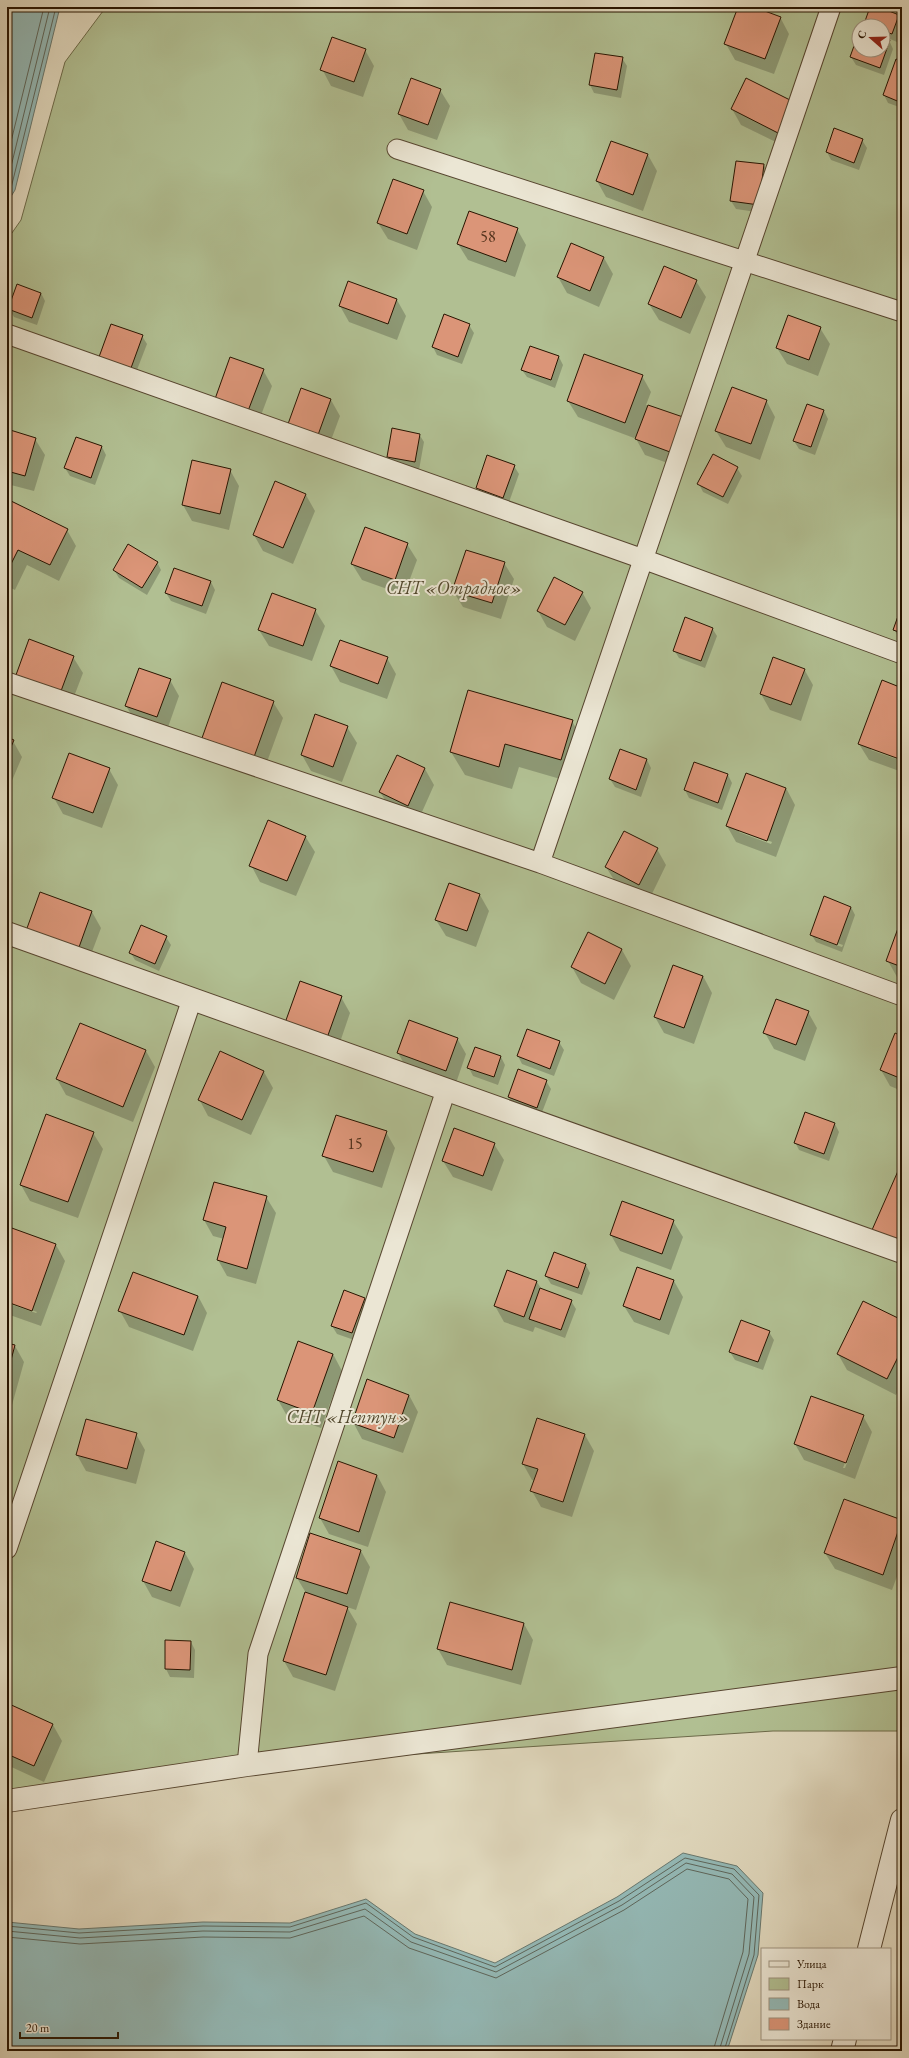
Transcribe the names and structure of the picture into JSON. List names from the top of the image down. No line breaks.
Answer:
{"parks":["СНТ «Отрадное»","СНТ «Нептун»"],"house_numbers":["58","15"],"legend":["Улица","Парк","Вода","Здание"],"scale_bar":"20 m","north":"left"}
